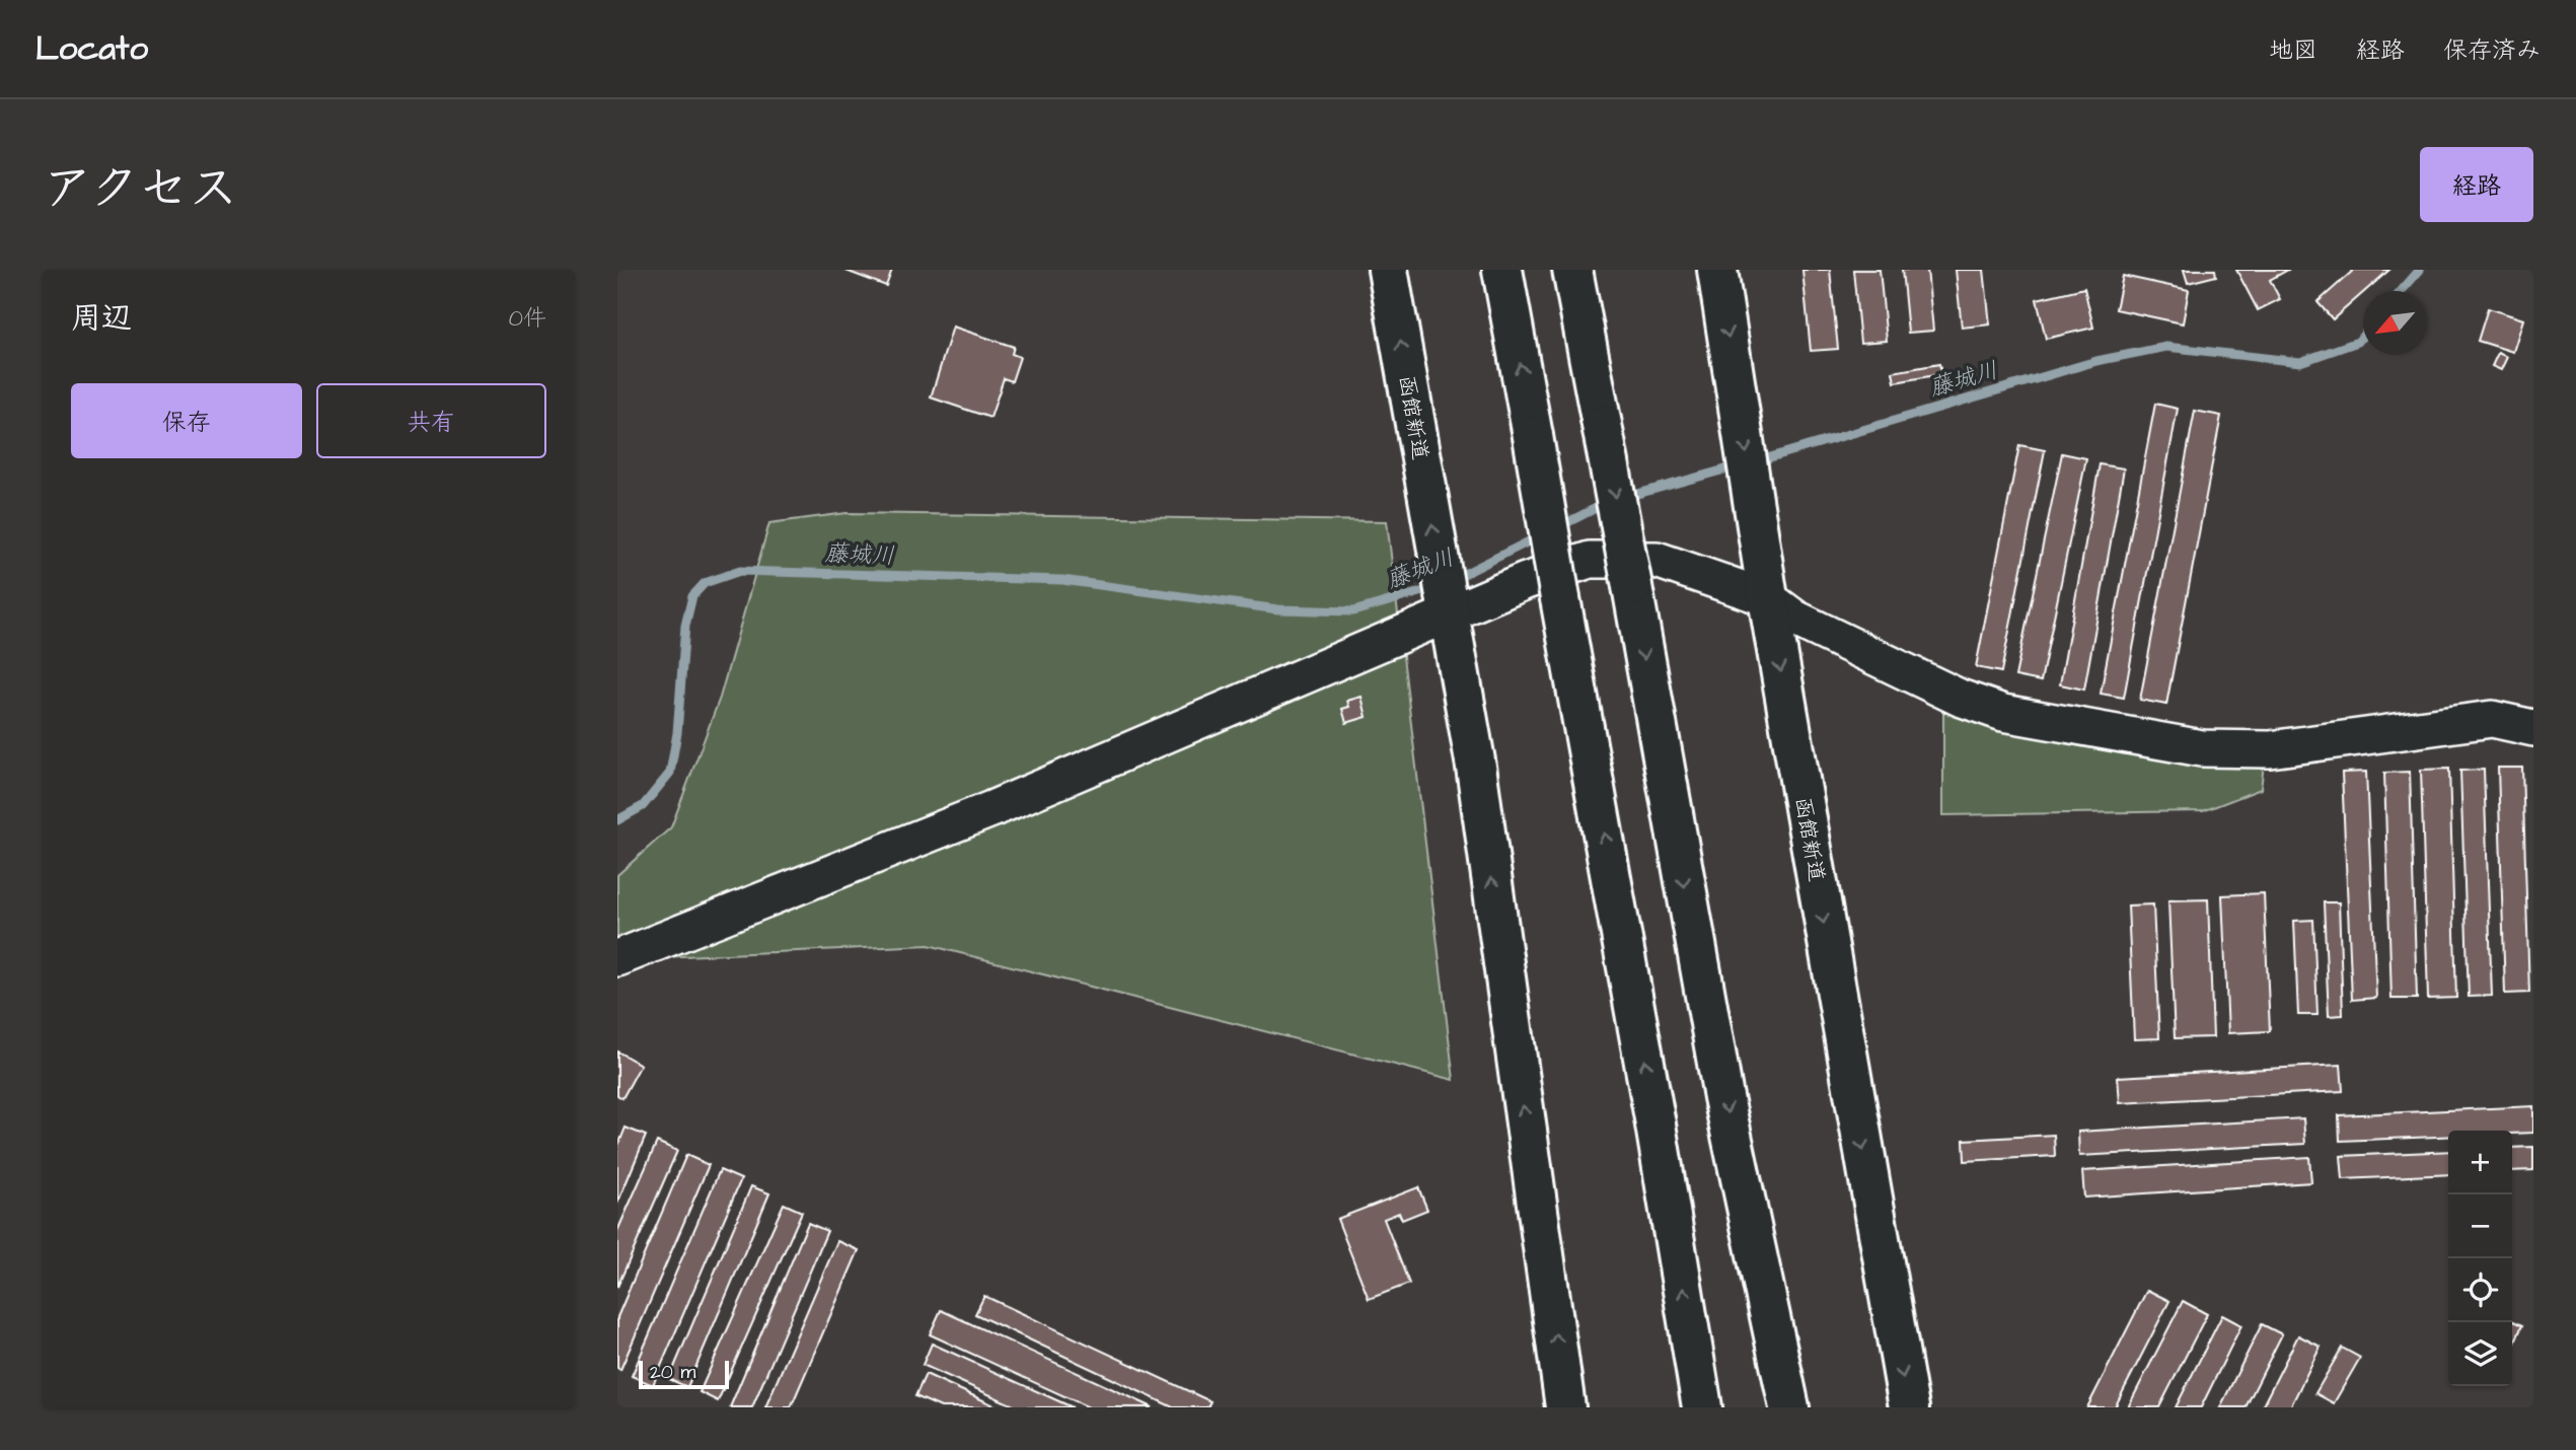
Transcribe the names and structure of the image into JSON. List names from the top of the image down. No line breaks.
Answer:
{"streets":{"highway":["函館新道"]},"water":["藤城川"],"scale_bar":"20 m","north":"bottom left","page":{"header":"Locato","nav":["地図","経路","保存済み"],"title":"アクセス","buttons":["経路",["保存","共有"]],"heading":["周辺","0件"],"map_buttons":["+","−"],"scale":"20 m"}}
